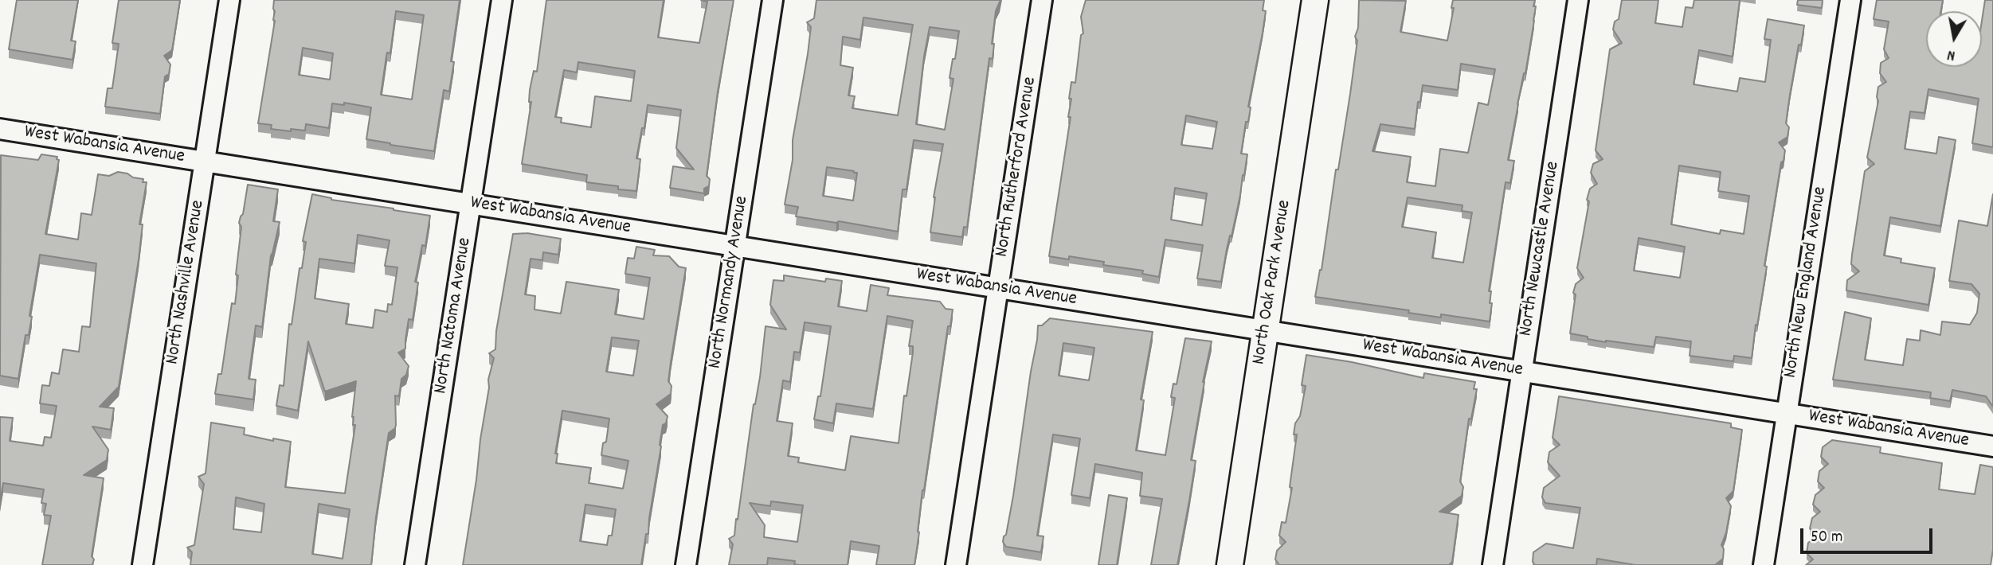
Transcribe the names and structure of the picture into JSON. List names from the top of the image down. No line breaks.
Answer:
{"streets":{"street":["West Wabansia Avenue","North Rutherford Avenue","North Newcastle Avenue","North Nashville Avenue","North Normandy Avenue","North Oak Park Avenue","North New England Avenue","North Natoma Avenue"]},"crossings":[["West Wabansia Avenue","North Rutherford Avenue"],["West Wabansia Avenue","North Newcastle Avenue"],["West Wabansia Avenue","North Nashville Avenue"],["West Wabansia Avenue","North Normandy Avenue"],["West Wabansia Avenue","North Oak Park Avenue"],["West Wabansia Avenue","North New England Avenue"],["West Wabansia Avenue","North Natoma Avenue"]],"scale_bar":"50 m","north":"bottom"}
